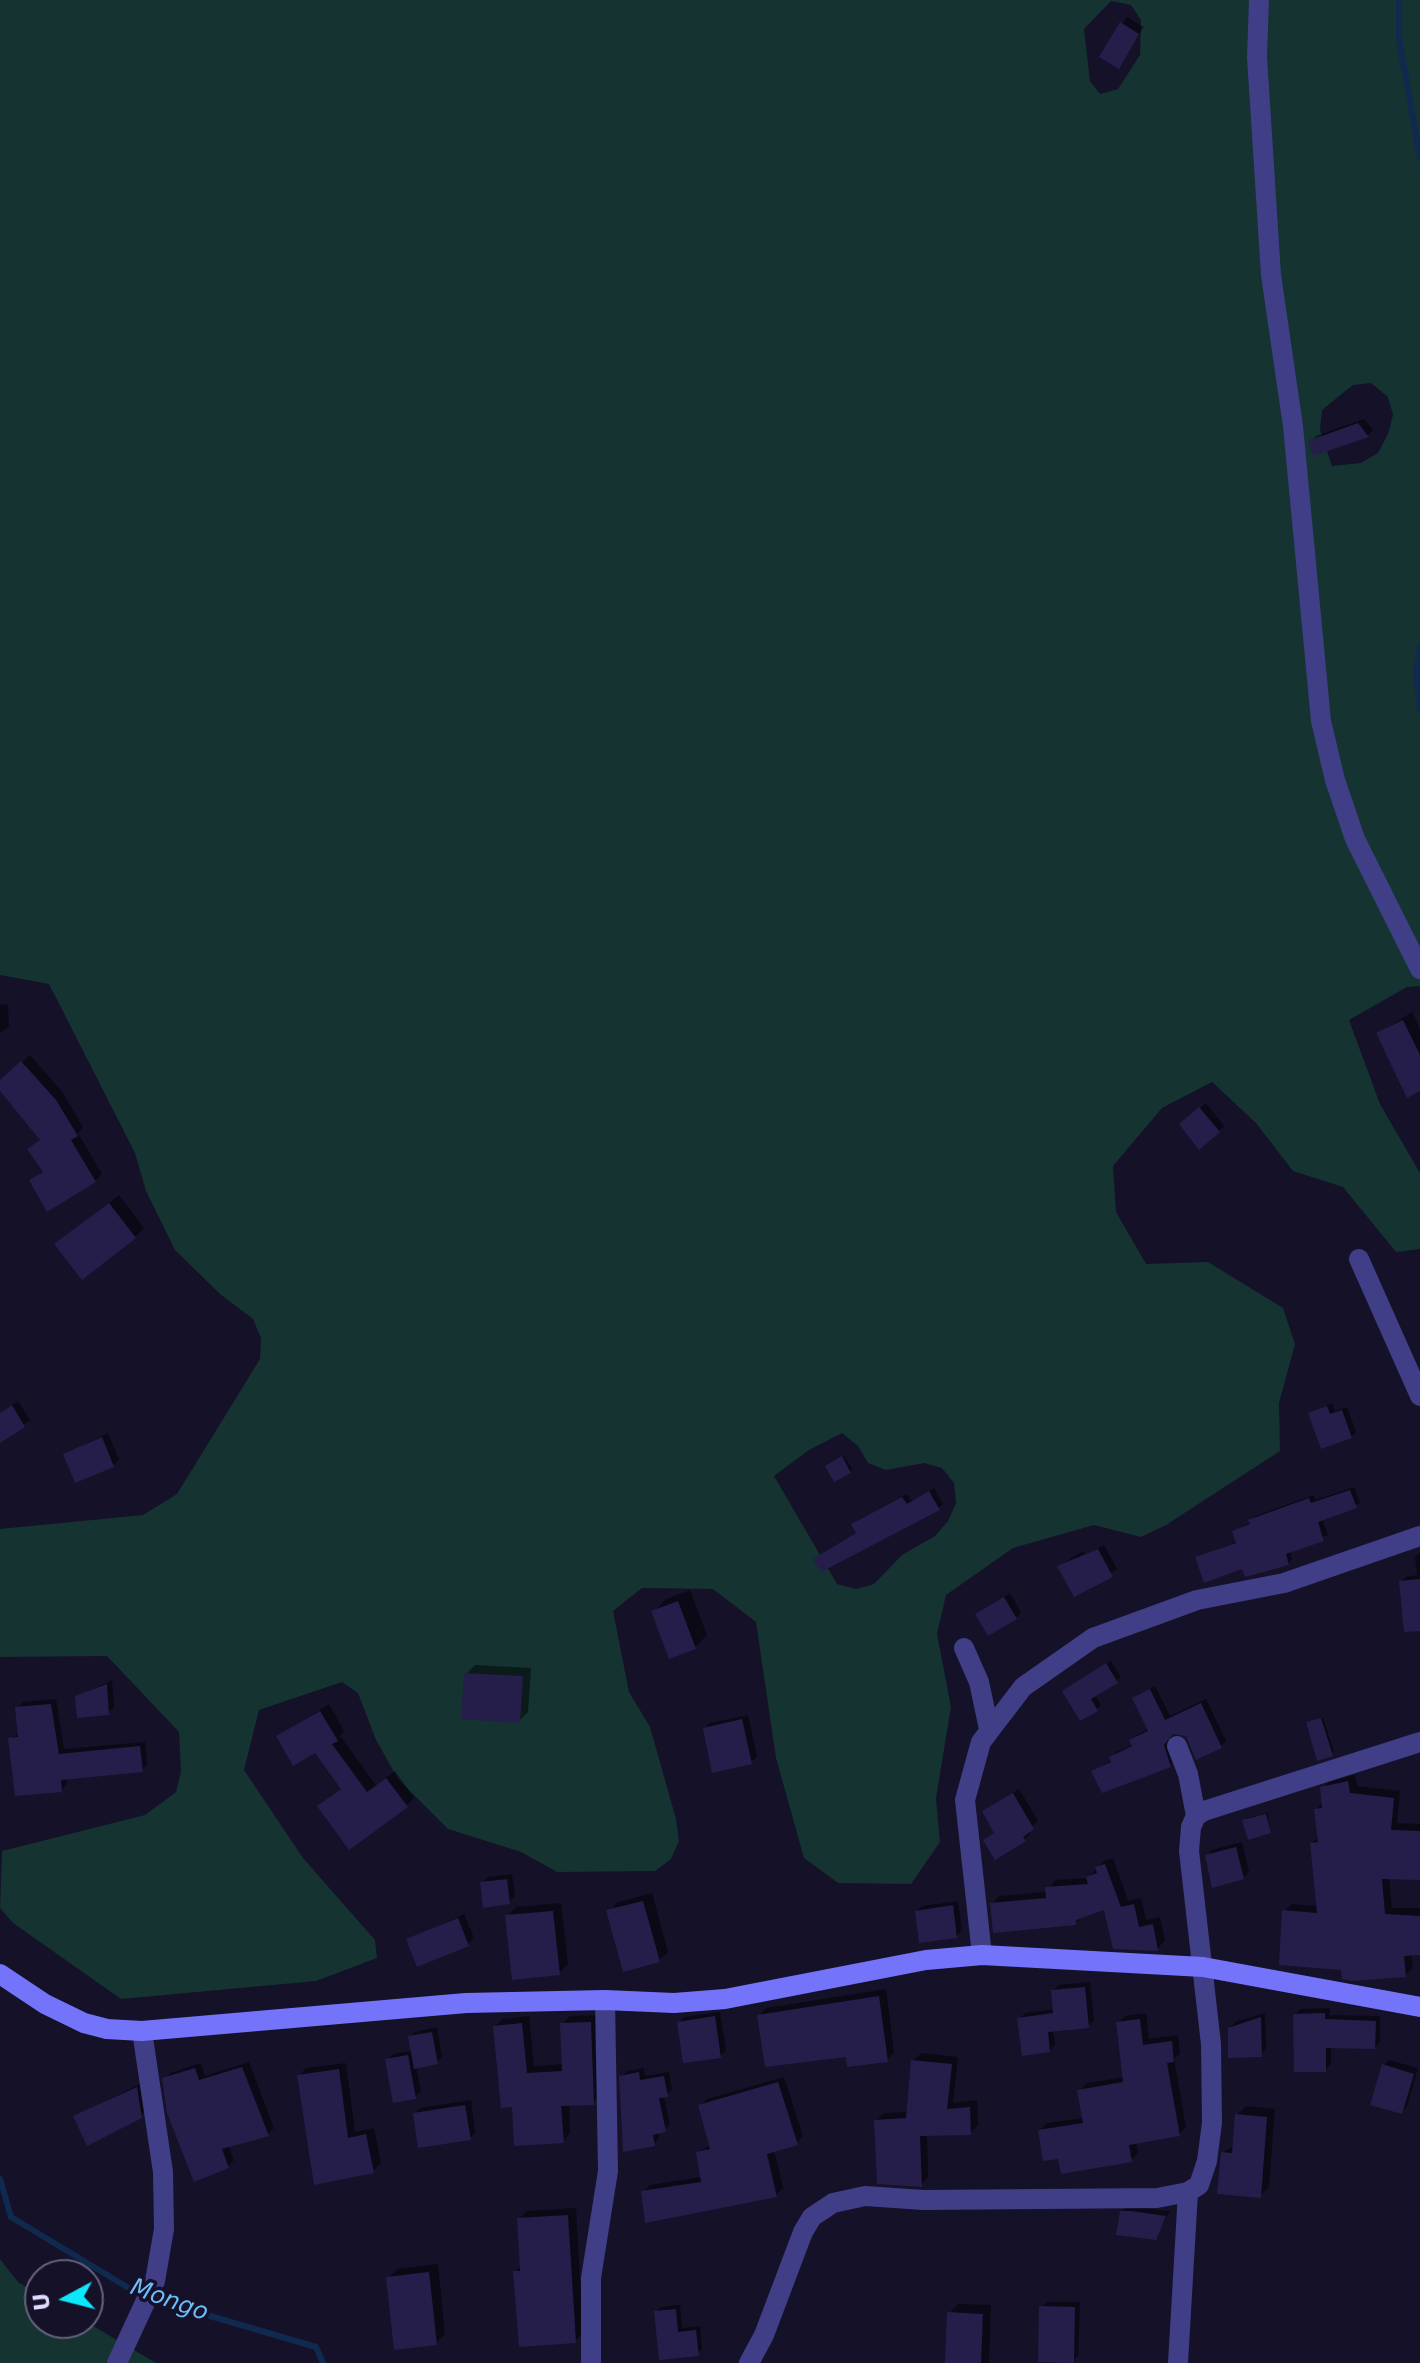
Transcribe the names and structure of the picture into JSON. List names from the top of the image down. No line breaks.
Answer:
{"water":["Mongo"],"north":"left"}
